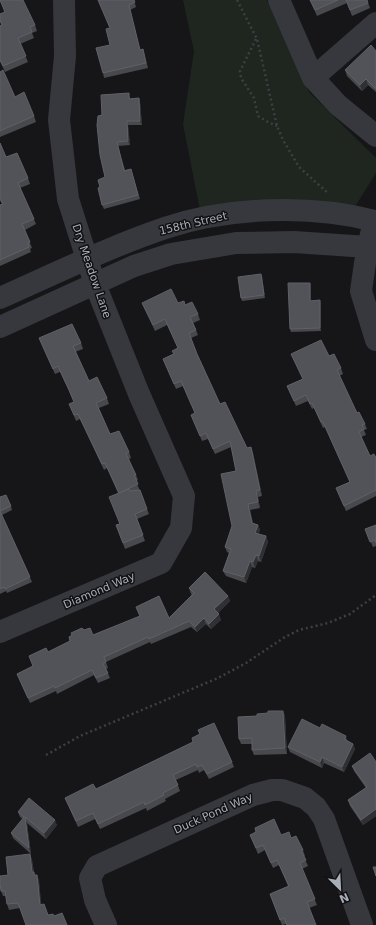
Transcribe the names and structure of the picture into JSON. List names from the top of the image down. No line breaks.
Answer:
{"streets":{"street":["158th Street","Dry Meadow Lane","Diamond Way","Duck Pond Way"]},"crossings":[["158th Street","Dry Meadow Lane"],["Dry Meadow Lane","Diamond Way"]],"north":"bottom right"}
